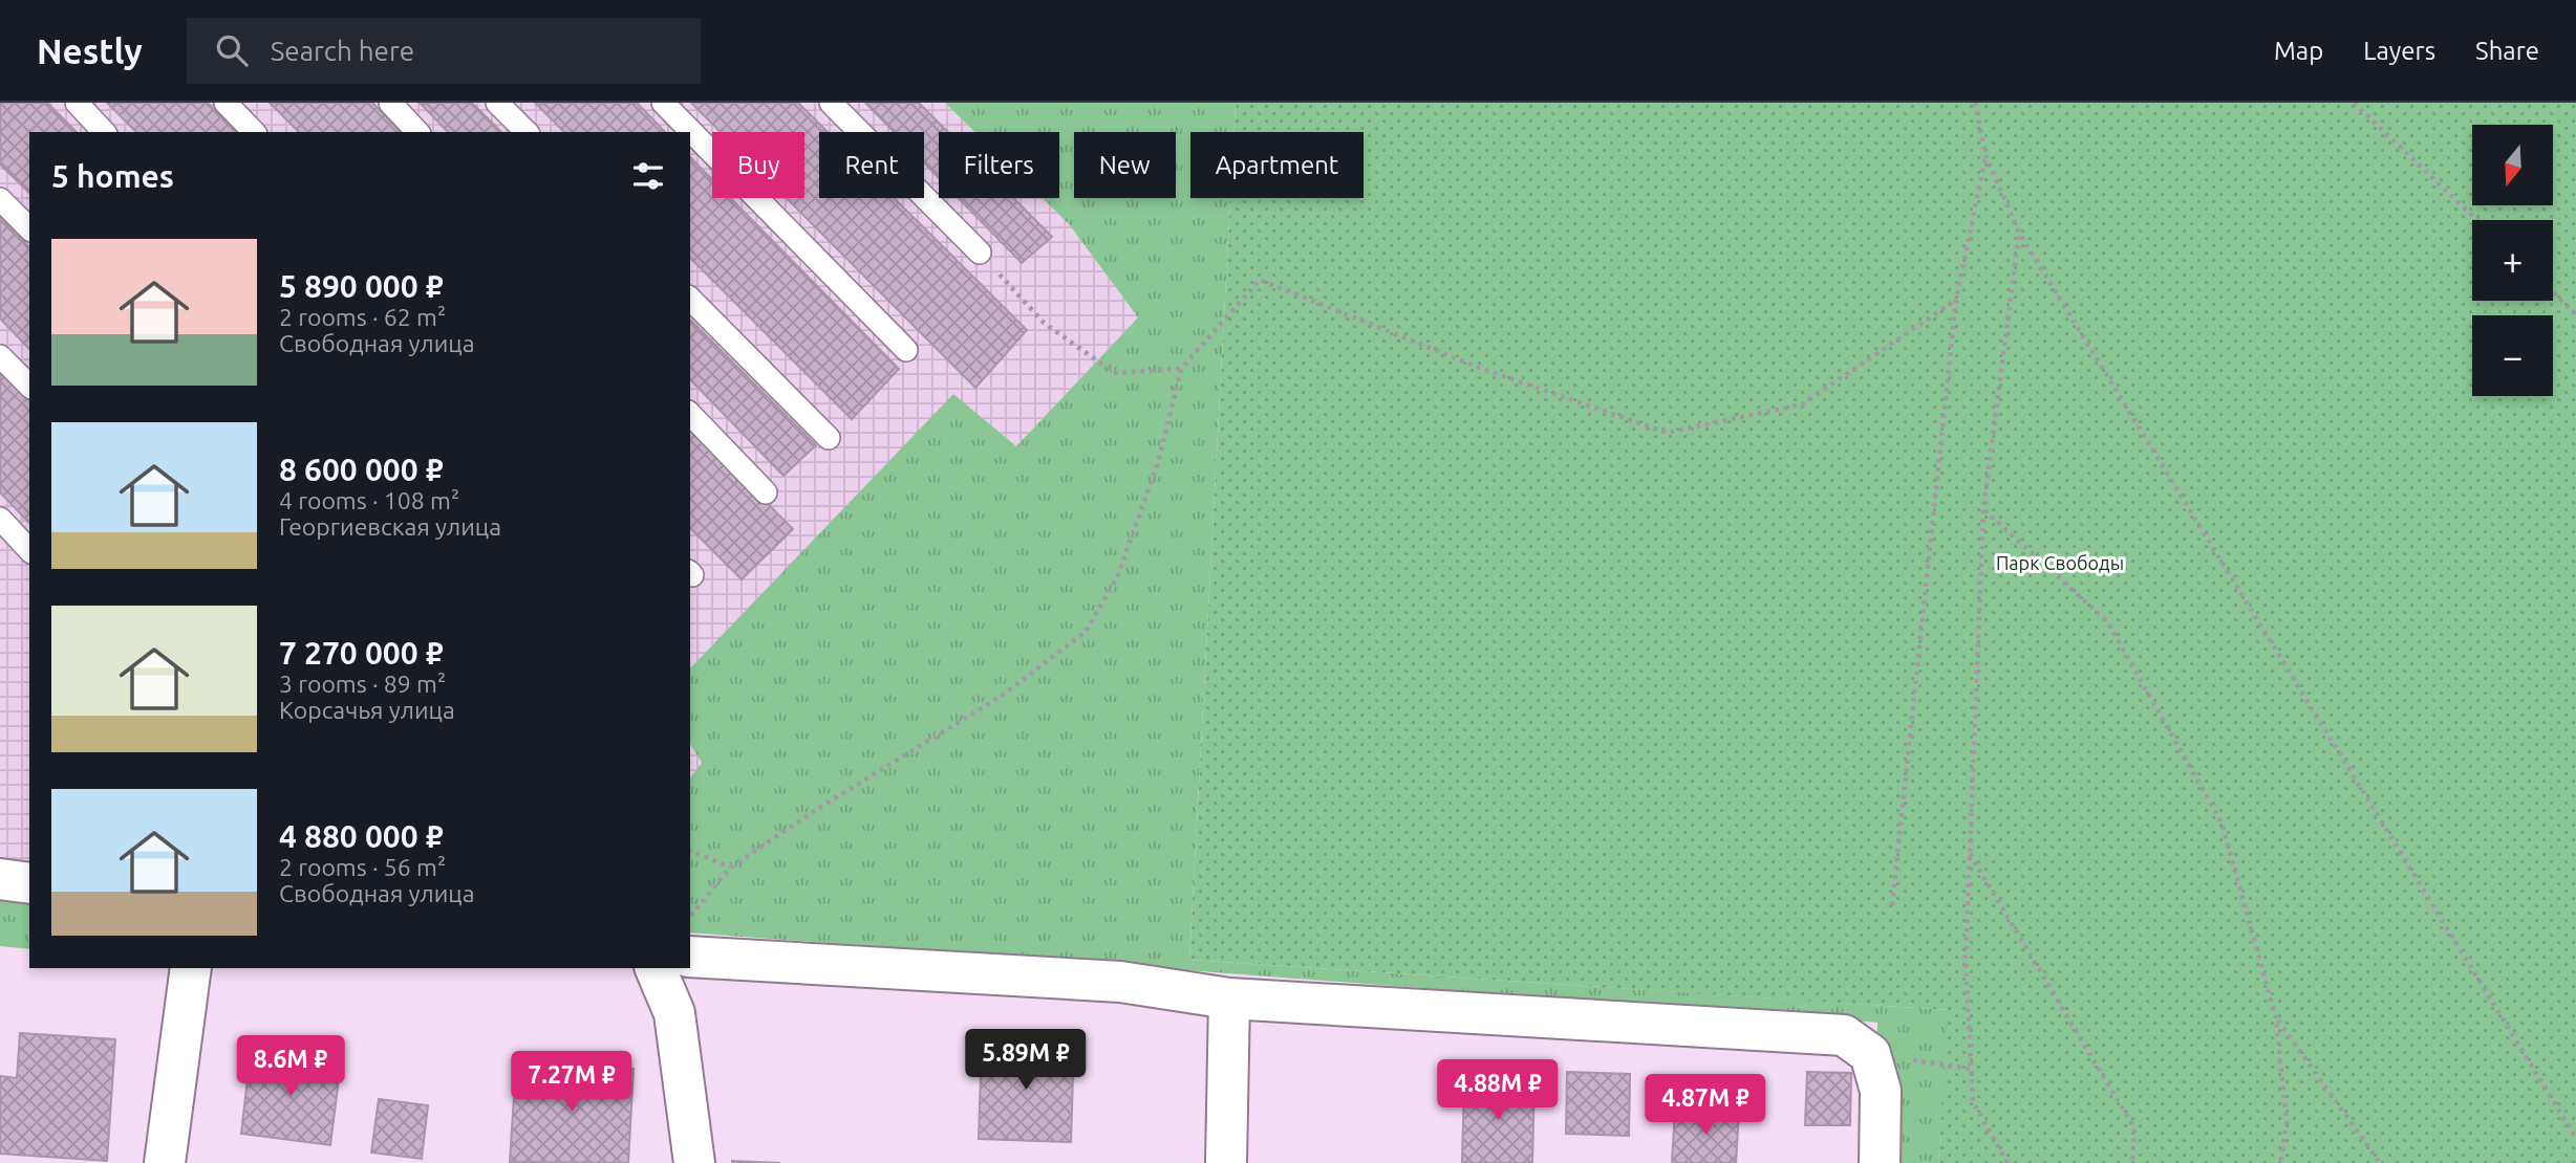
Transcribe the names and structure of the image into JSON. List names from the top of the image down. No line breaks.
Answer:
{"parks":["Парк Свободы"],"north":"bottom","page":{"header":"Nestly","search":"Search here","nav":["Map","Layers","Share"],"map_buttons":["+","−"],"chip":["Buy","Rent","Filters","New","Apartment"],"heading":"5 homes","list":[{"name":"5 890 000 ₽","note":"2 rooms · 62 m² · Свободная улица"},{"name":"8 600 000 ₽","note":"4 rooms · 108 m² · Георгиевская улица"},{"name":"7 270 000 ₽","note":"3 rooms · 89 m² · Корсачья улица"},{"name":"4 880 000 ₽","note":"2 rooms · 56 m² · Свободная улица"}],"price":["5.89M ₽","8.6M ₽","7.27M ₽","4.88M ₽","4.87M ₽"]}}
